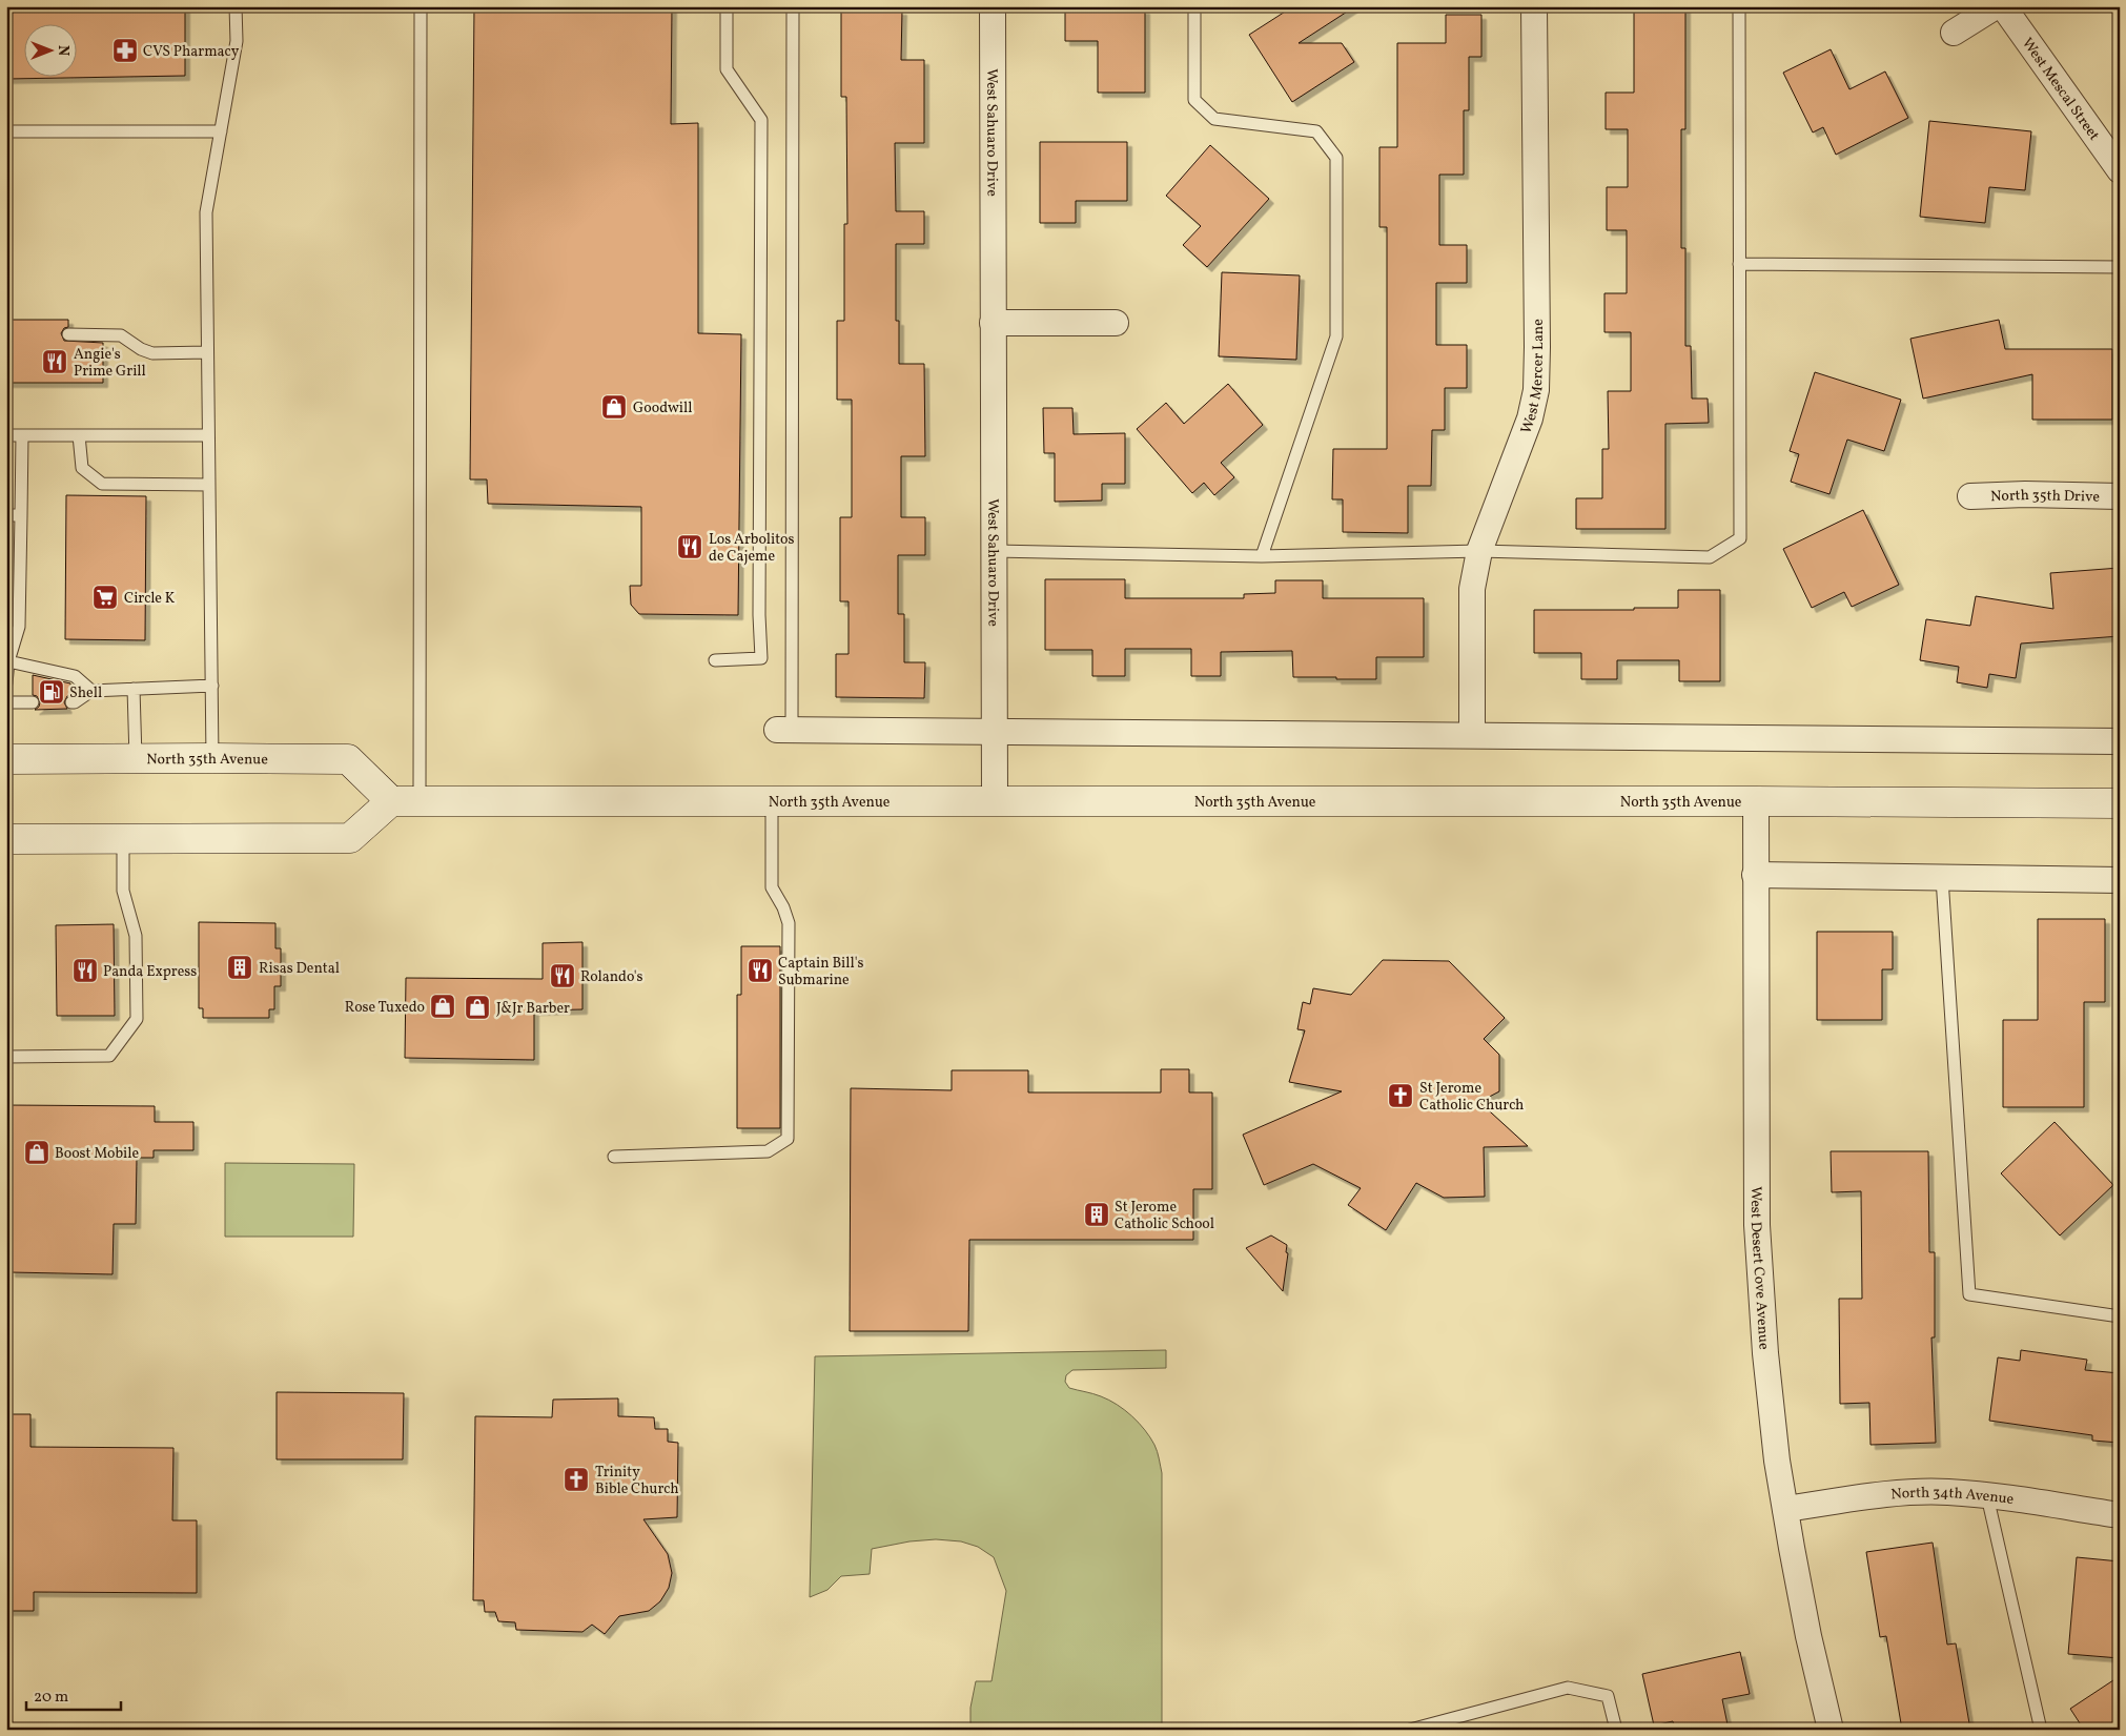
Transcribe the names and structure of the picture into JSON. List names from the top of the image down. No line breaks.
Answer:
{"streets":{"main road":["North 35th Avenue"],"street":["West Mescal Street","West Sahuaro Drive","West Mercer Lane","North 35th Drive","West Desert Cove Avenue","North 34th Avenue"]},"crossings":[["West Sahuaro Drive","North 35th Avenue"],["North 35th Avenue","West Desert Cove Avenue"],["West Desert Cove Avenue","North 34th Avenue"]],"places":{"pharmacy":["CVS Pharmacy"],"restaurant":["Angie's Prime Grill","Los Arbolitos de Cajeme","Panda Express","Captain Bill's Submarine","Rolando's"],"shop":["Goodwill","Rose Tuxedo","J&Jr Barber","Boost Mobile"],"supermarket":["Circle K"],"fuel station":["Shell"],"building":["Risas Dental","St Jerome Catholic School"],"church":["St Jerome Catholic Church","Trinity Bible Church"]},"scale_bar":"20 m","north":"right"}
